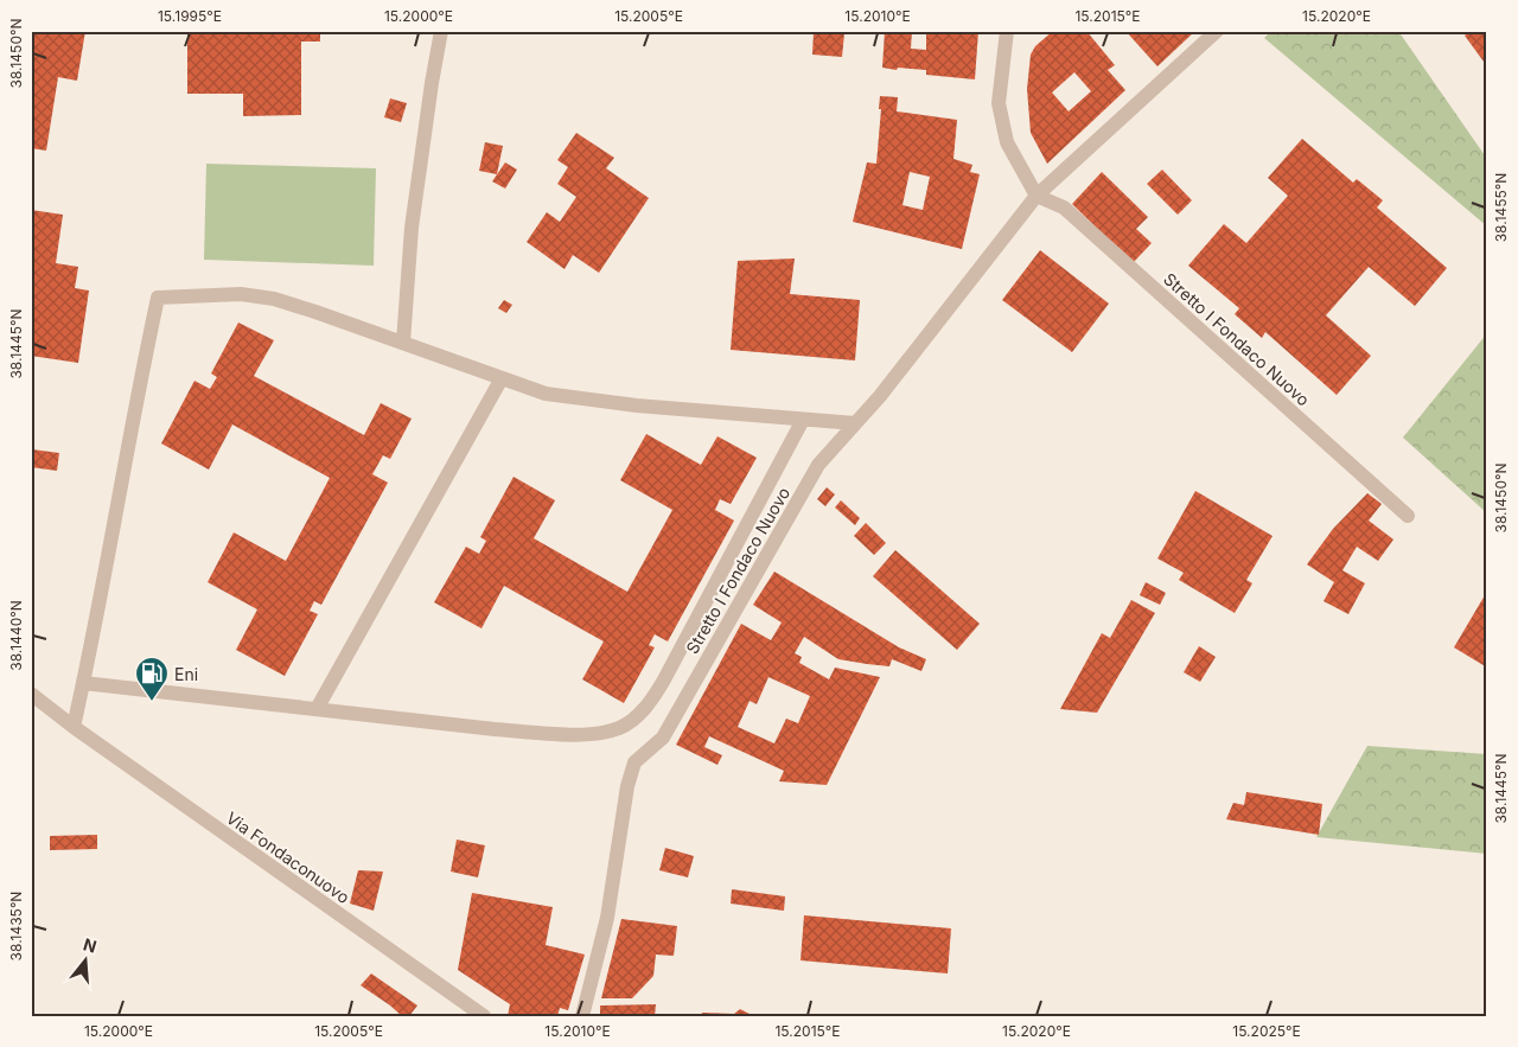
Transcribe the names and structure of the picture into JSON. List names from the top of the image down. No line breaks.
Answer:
{"streets":{"street":["Stretto I Fondaco Nuovo","Via Fondaconuovo"]},"places":{"fuel station":["Eni"]},"north":"top","coordinates":["15.1995°E","15.2000°E","15.2005°E","15.2010°E","15.2015°E","15.2020°E","38.1450°N","38.1455°N","38.1445°N","38.1440°N","38.1435°N","15.2025°E"]}
